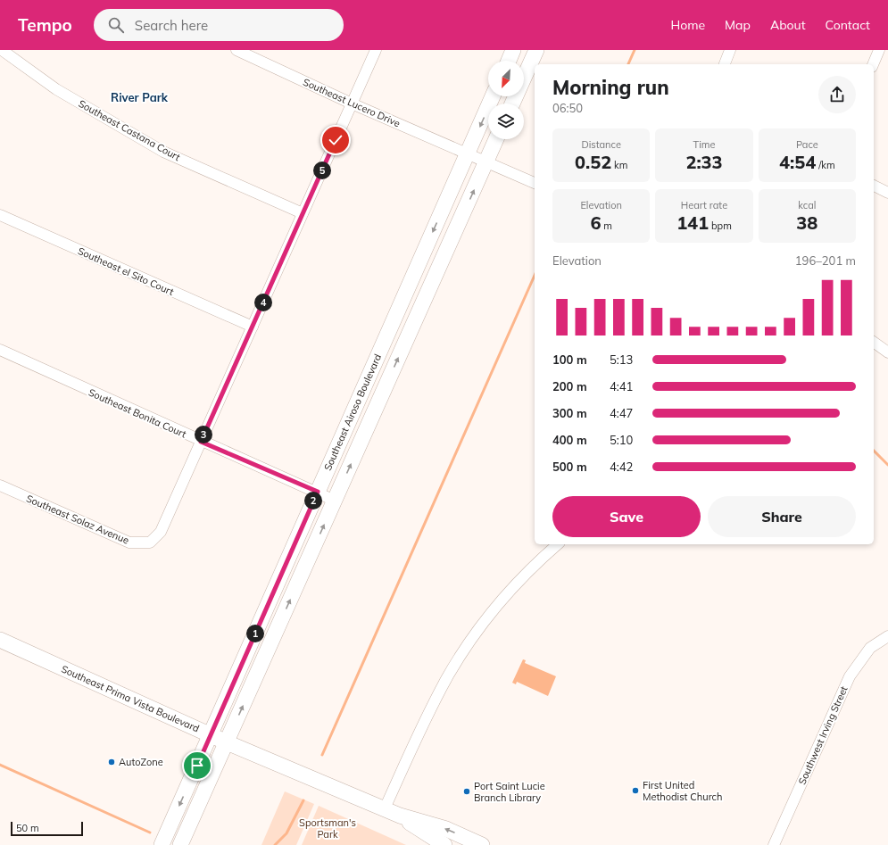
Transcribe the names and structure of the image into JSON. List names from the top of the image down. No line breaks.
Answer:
{"streets":{"main road":["Southeast Airoso Boulevard","Southeast Prima Vista Boulevard"],"street":["Southeast Lucero Drive","Southeast Castana Court","Southeast el Sito Court","Southeast Bonita Court","Southeast Solaz Avenue","Southwest Irving Street"]},"crossings":[["Southeast Lucero Drive","Southeast Airoso Boulevard"],["Southeast Lucero Drive","Southeast Solaz Avenue"],["Southeast Castana Court","Southeast Solaz Avenue"],["Southeast el Sito Court","Southeast Solaz Avenue"],["Southeast Airoso Boulevard","Southeast Bonita Court"],["Southeast Airoso Boulevard","Southeast Prima Vista Boulevard"],["Southeast Bonita Court","Southeast Solaz Avenue"]],"districts":["River Park"],"parks":["Sportsman's Park"],"places":["AutoZone","First United Methodist Church","Port Saint Lucie Branch Library"],"scale_bar":"50 m","north":"bottom left","page":{"header":"Tempo","search":"Search here","nav":["Home","Map","About","Contact"],"heading":["Morning run","06:50"],"stats":[["Distance","0.52 km"],["Time","2:33"],["Pace","4:54 /km"],["Elevation","6 m"],["Heart rate","141 bpm"],["kcal","38"]],"pins":["5","4","3","2","1"],"chart":["Elevation","196–201 m"],"list":[{"name":"100 m","note":"5:13"},{"name":"200 m","note":"4:41"},{"name":"300 m","note":"4:47"},{"name":"400 m","note":"5:10"},{"name":"500 m","note":"4:42"}],"buttons":["Save","Share"],"scale":"50 m"}}
